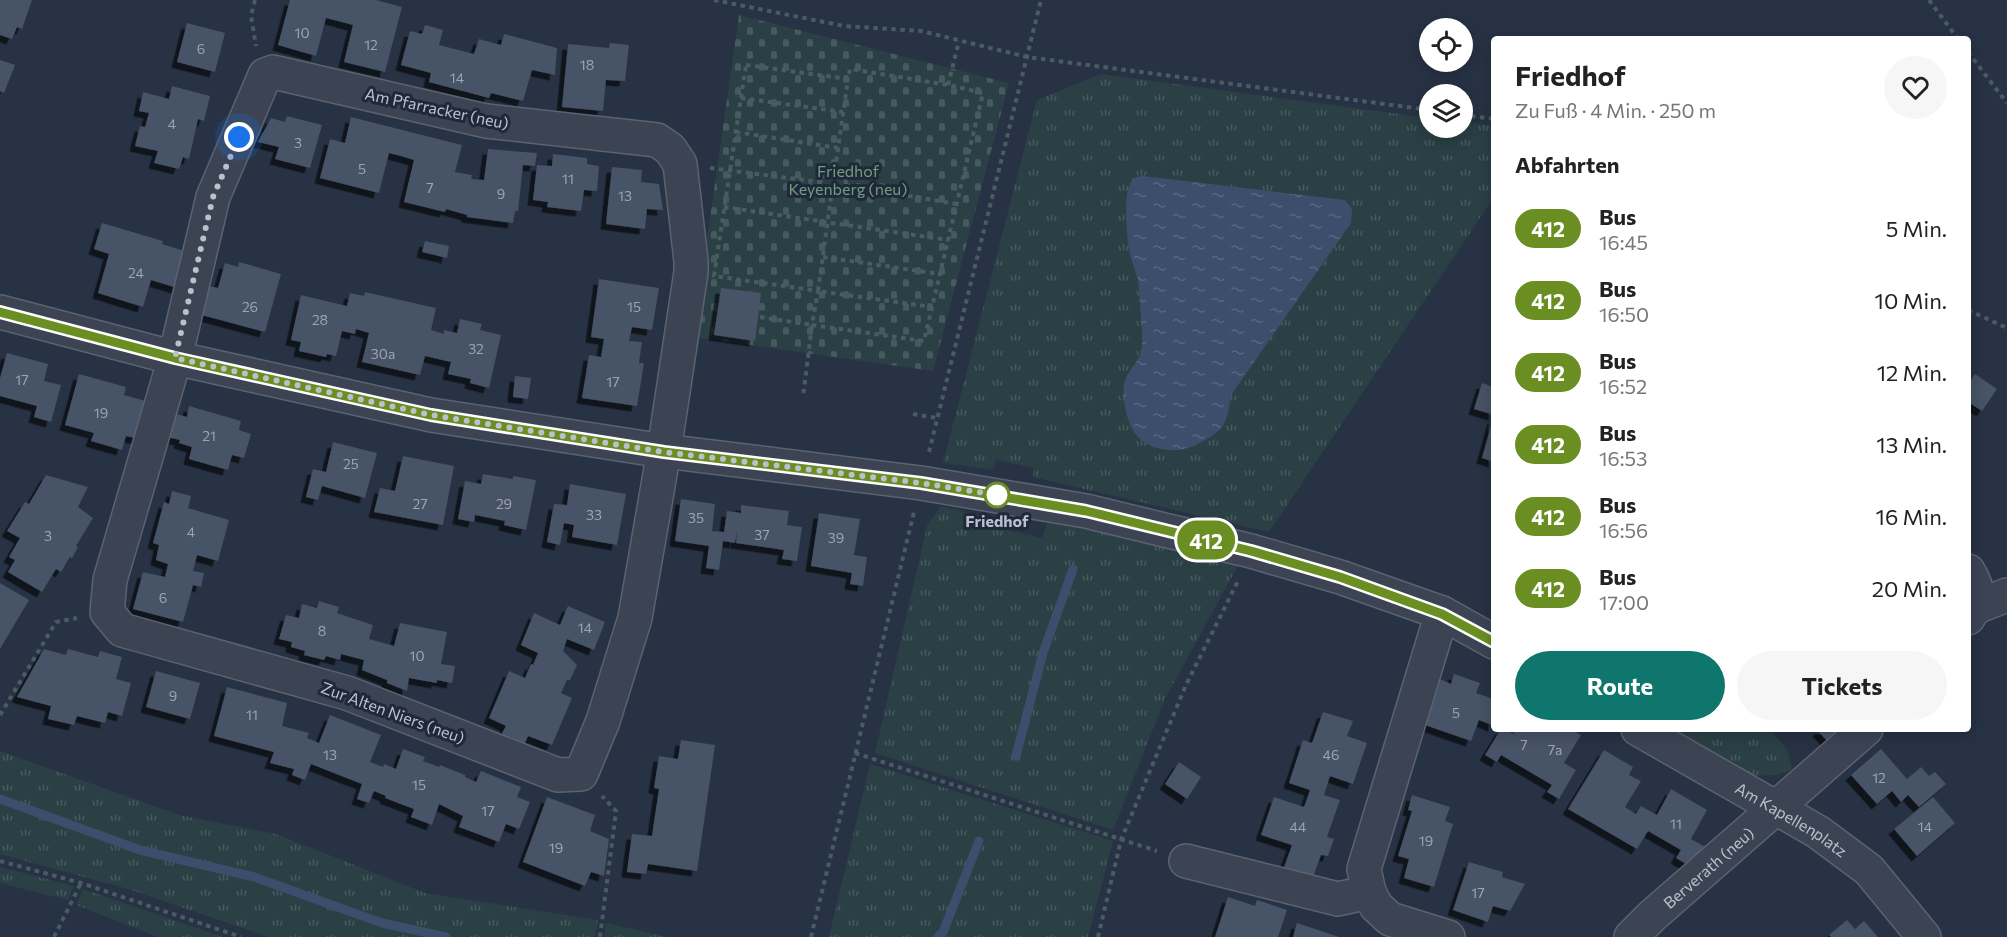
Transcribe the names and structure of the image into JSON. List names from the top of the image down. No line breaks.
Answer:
{"streets":{"street":["Am Pfarracker (neu)","Zur Alten Niers (neu)","Am Kapellenplatz","Berverath (neu)"]},"crossings":[["Am Kapellenplatz","Berverath (neu)"]],"parks":["Friedhof Keyenberg (neu)"],"places":["Friedhof"],"lines":["bus line 412"],"house_numbers":["10","12","6","18","14","4","3","5","11","7","9","13","24","26","15","28","32","30a","17","17","19","21","25","27","29","33","35","4","37","3","39","6","14","8","10","9","5","11","7","7a","13","46","12","15","17","11","44","14","19","19","17"],"page":{"on_map":"412","heading":[["Friedhof","Zu Fuß · 4 Min. · 250 m"],"Abfahrten"],"list":[{"mark":"412","name":"Bus","note":"16:45","value":"5 Min."},{"mark":"412","name":"Bus","note":"16:50","value":"10 Min."},{"mark":"412","name":"Bus","note":"16:52","value":"12 Min."},{"mark":"412","name":"Bus","note":"16:53","value":"13 Min."},{"mark":"412","name":"Bus","note":"16:56","value":"16 Min."},{"mark":"412","name":"Bus","note":"17:00","value":"20 Min."}],"buttons":["Route","Tickets"]}}
